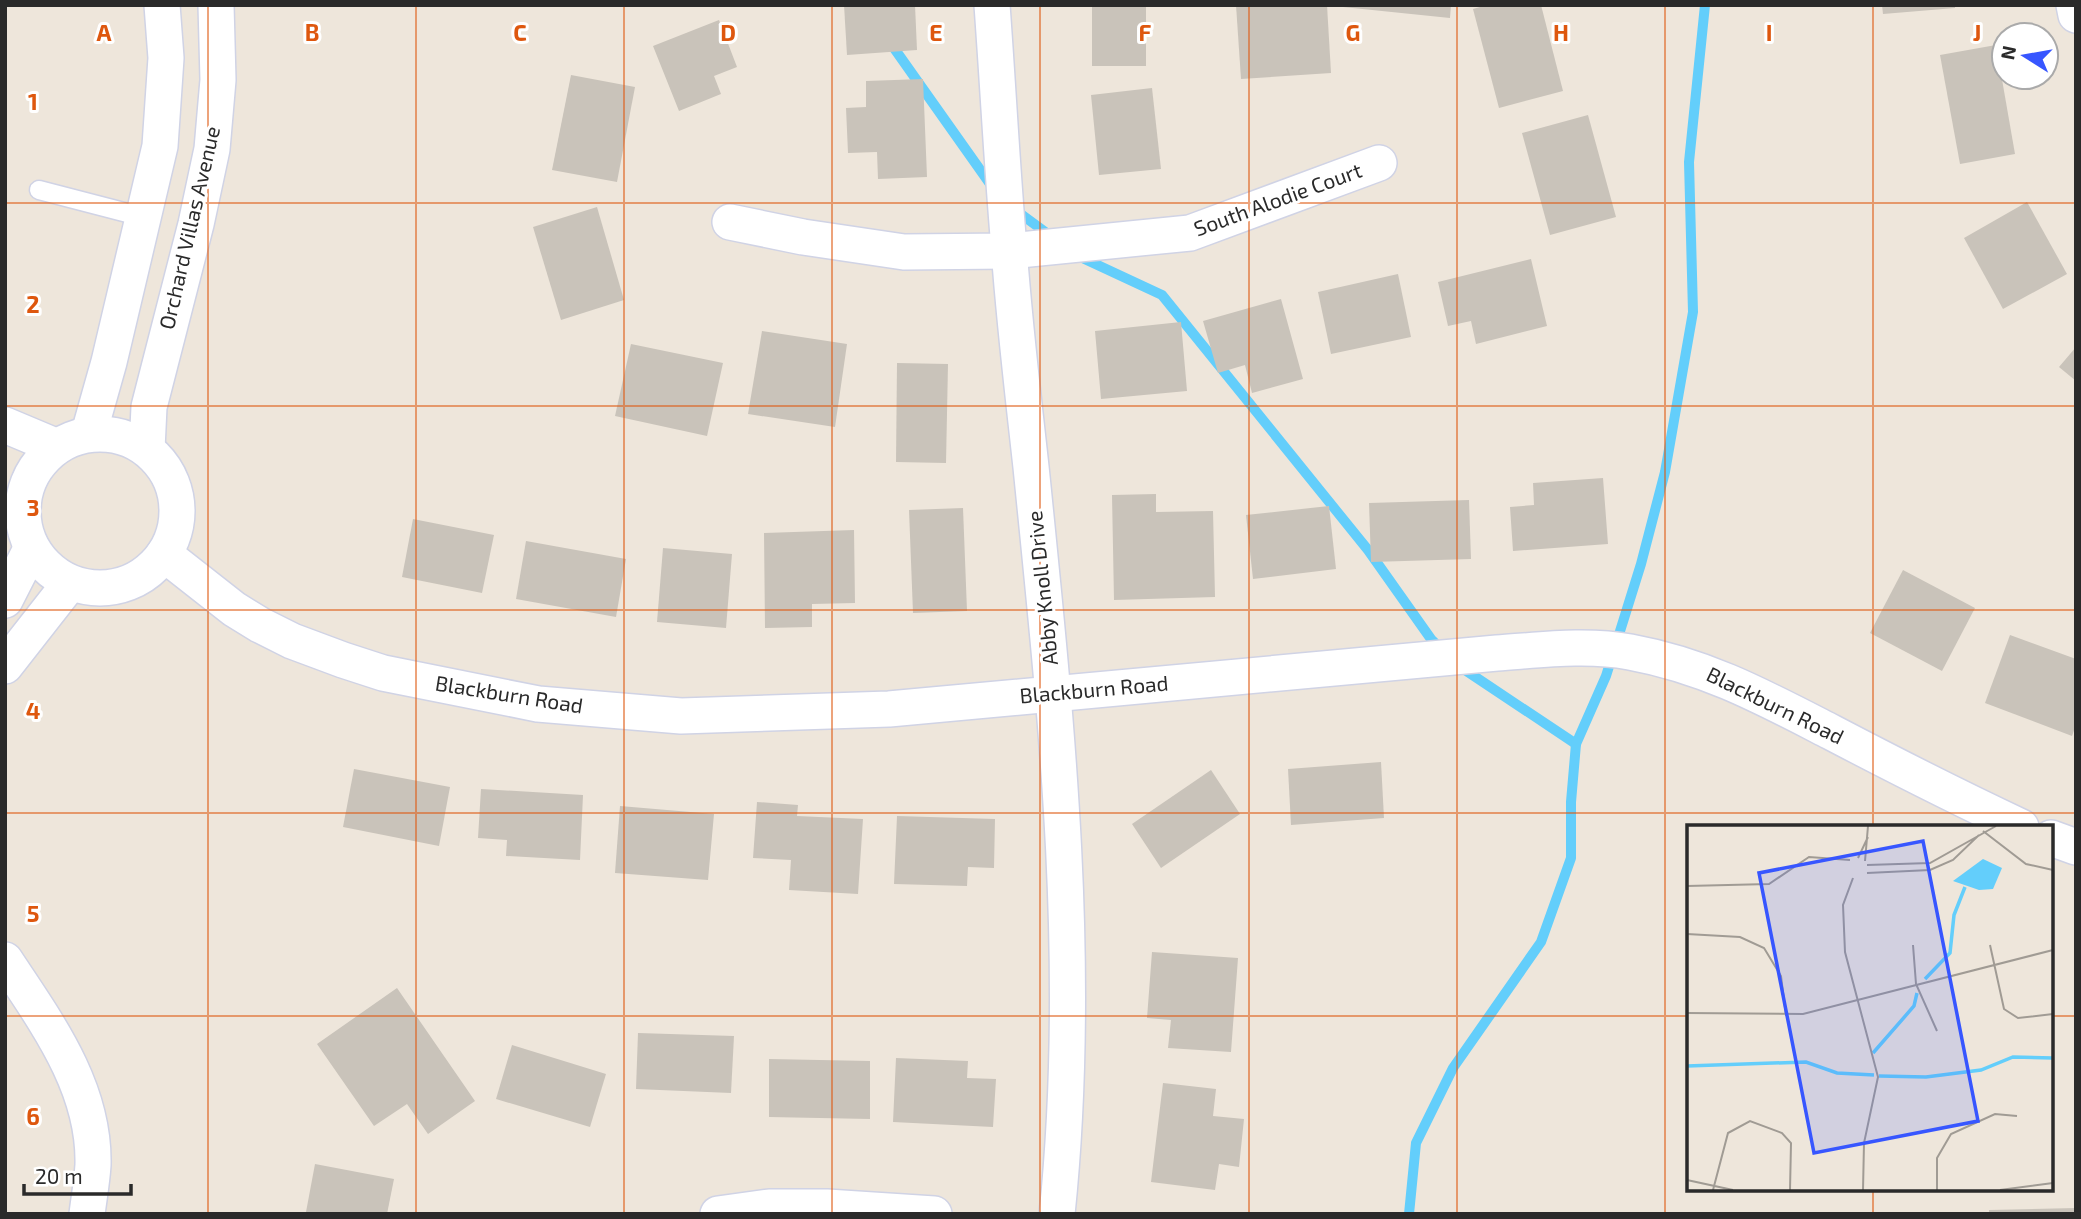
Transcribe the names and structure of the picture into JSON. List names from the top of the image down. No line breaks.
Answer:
{"streets":{"street":["South Alodie Court","Orchard Villas Avenue","Abby Knoll Drive","Blackburn Road"]},"crossings":[["South Alodie Court","Abby Knoll Drive"],["Orchard Villas Avenue","Blackburn Road"],["Abby Knoll Drive","Blackburn Road"]],"scale_bar":"20 m","north":"left","grid":{"columns":["A","B","C","D","E","F","G","H","I","J"],"rows":["1","2","3","4","5","6"]}}
